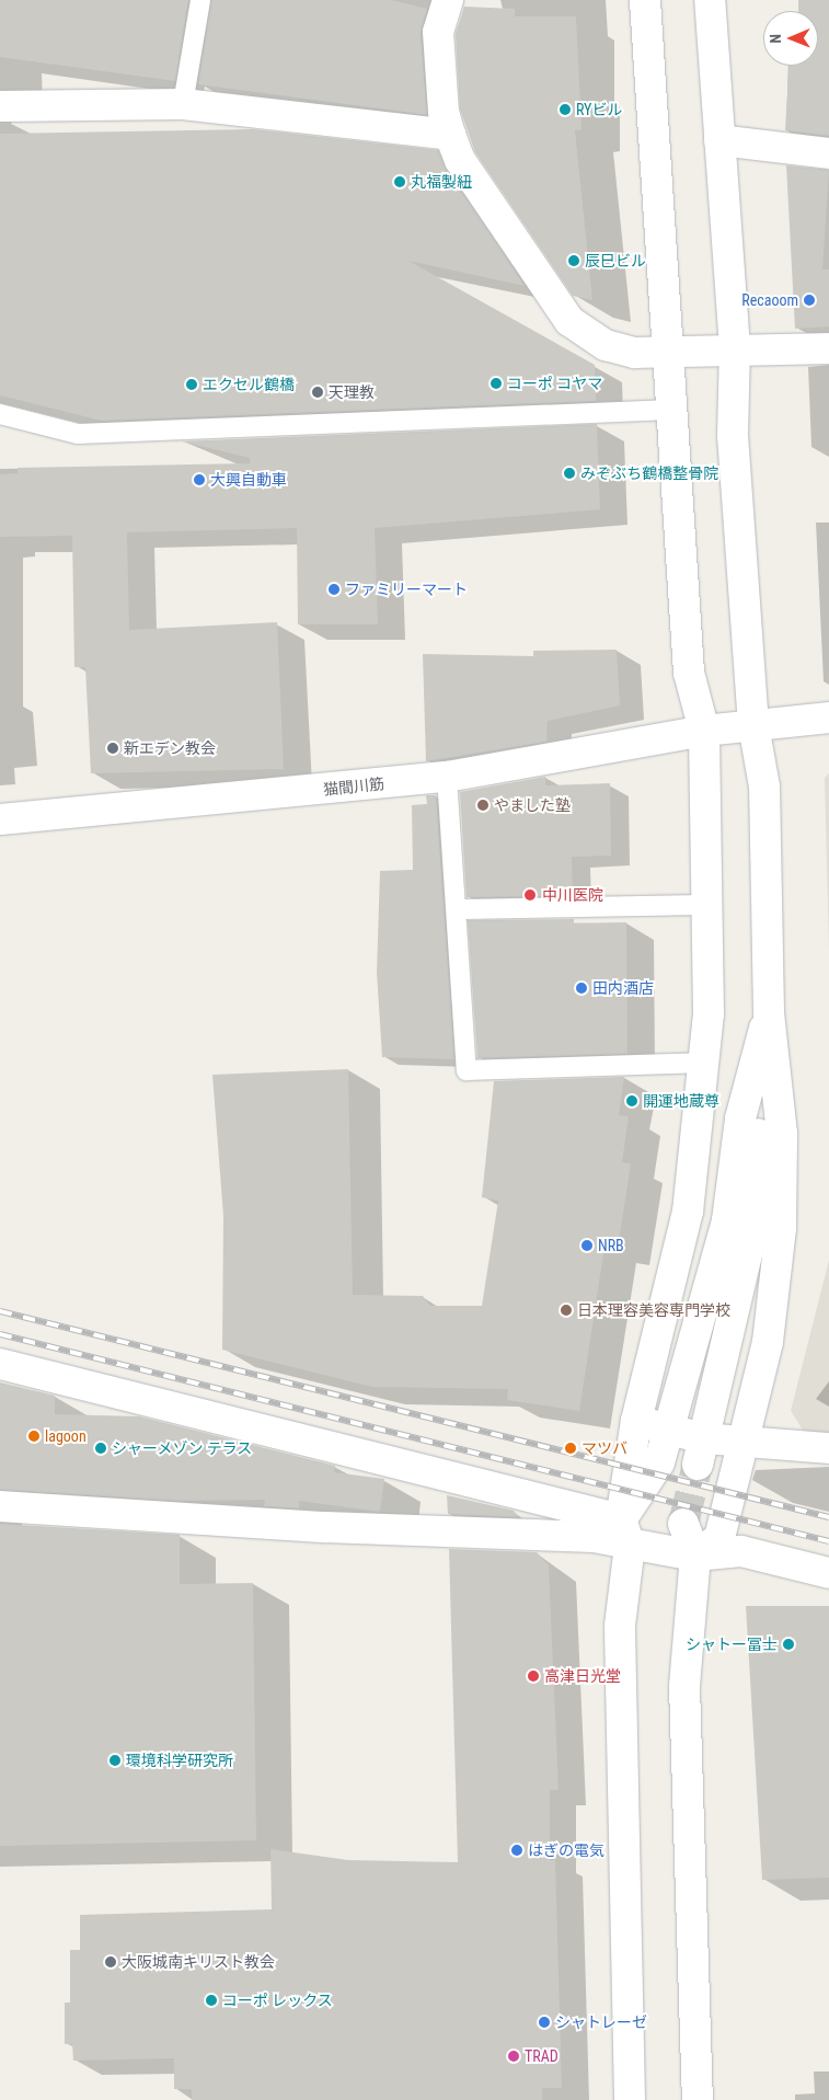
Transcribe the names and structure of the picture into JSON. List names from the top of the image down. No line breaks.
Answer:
{"streets":{"street":["猫間川筋"]},"places":["RYビル","丸福製紐","辰巳ビル","Recaoom","コーポ コヤマ","エクセル鶴橋","天理教","みぞぶち鶴橋整骨院","大興自動車","ファミリーマート","新エデン教会","やました塾","中川医院","田内酒店","開運地蔵尊","NRB","日本理容美容専門学校","lagoon","シャーメゾン テラス","マツバ","シャトー冨士","高津日光堂","環境科学研究所","はぎの電気","大阪城南キリスト教会","コーポ レックス","シャトレーゼ","TRAD"],"north":"left"}
